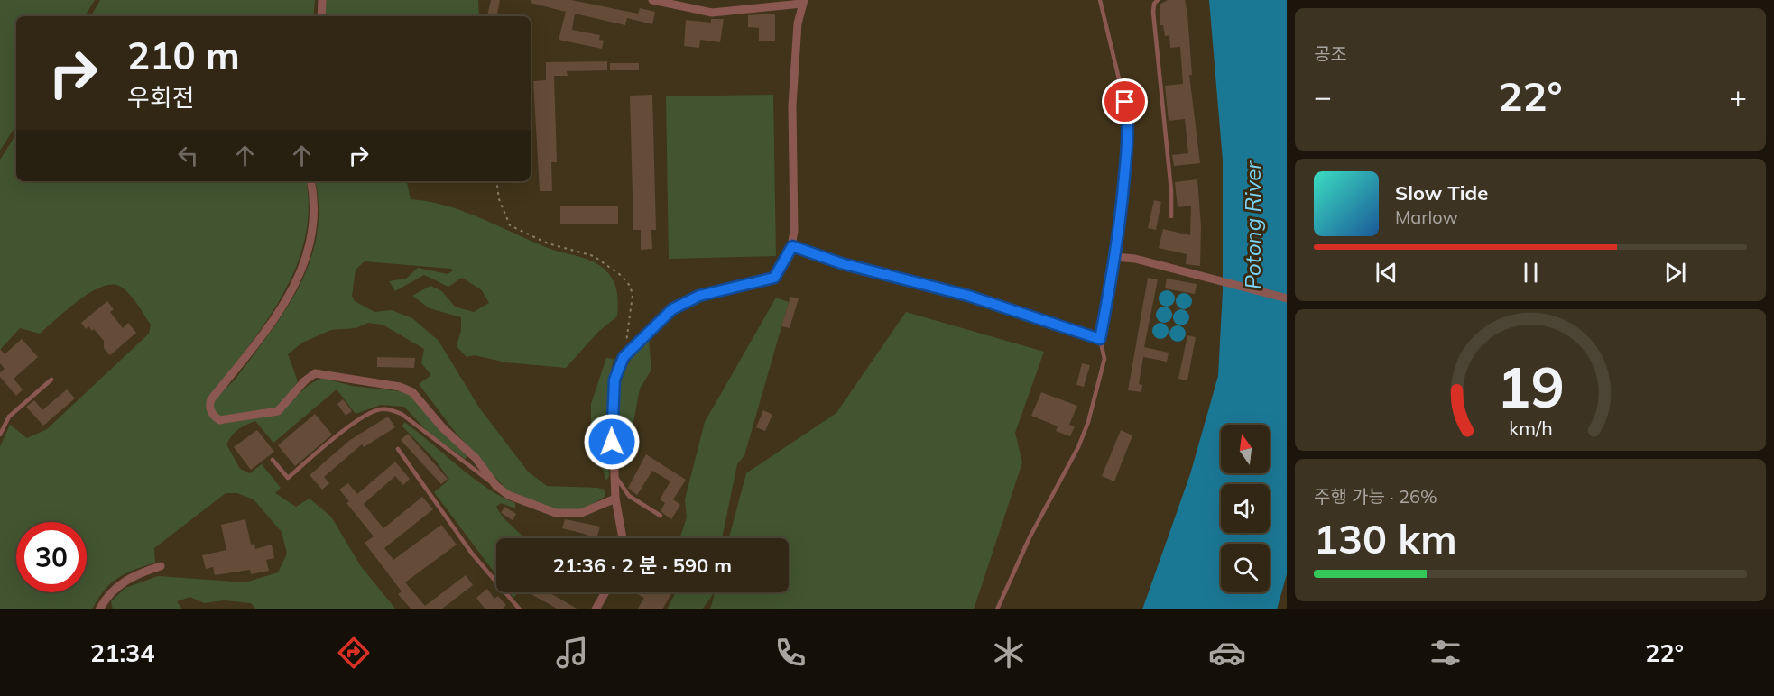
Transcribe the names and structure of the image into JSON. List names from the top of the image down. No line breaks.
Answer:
{"water":["Potong River"],"north":"top","page":{"tile":["공조",["주행 가능 · 26%","130 km"]],"turn":["210 m","우회전"],"heat":["−","22°","+"],"song":["Slow Tide","Marlow"],"limit":"30","trip":"21:36 · 2 분 · 590 m","tabs":["21:34","22°"],"gauge":["19","km/h"]}}
